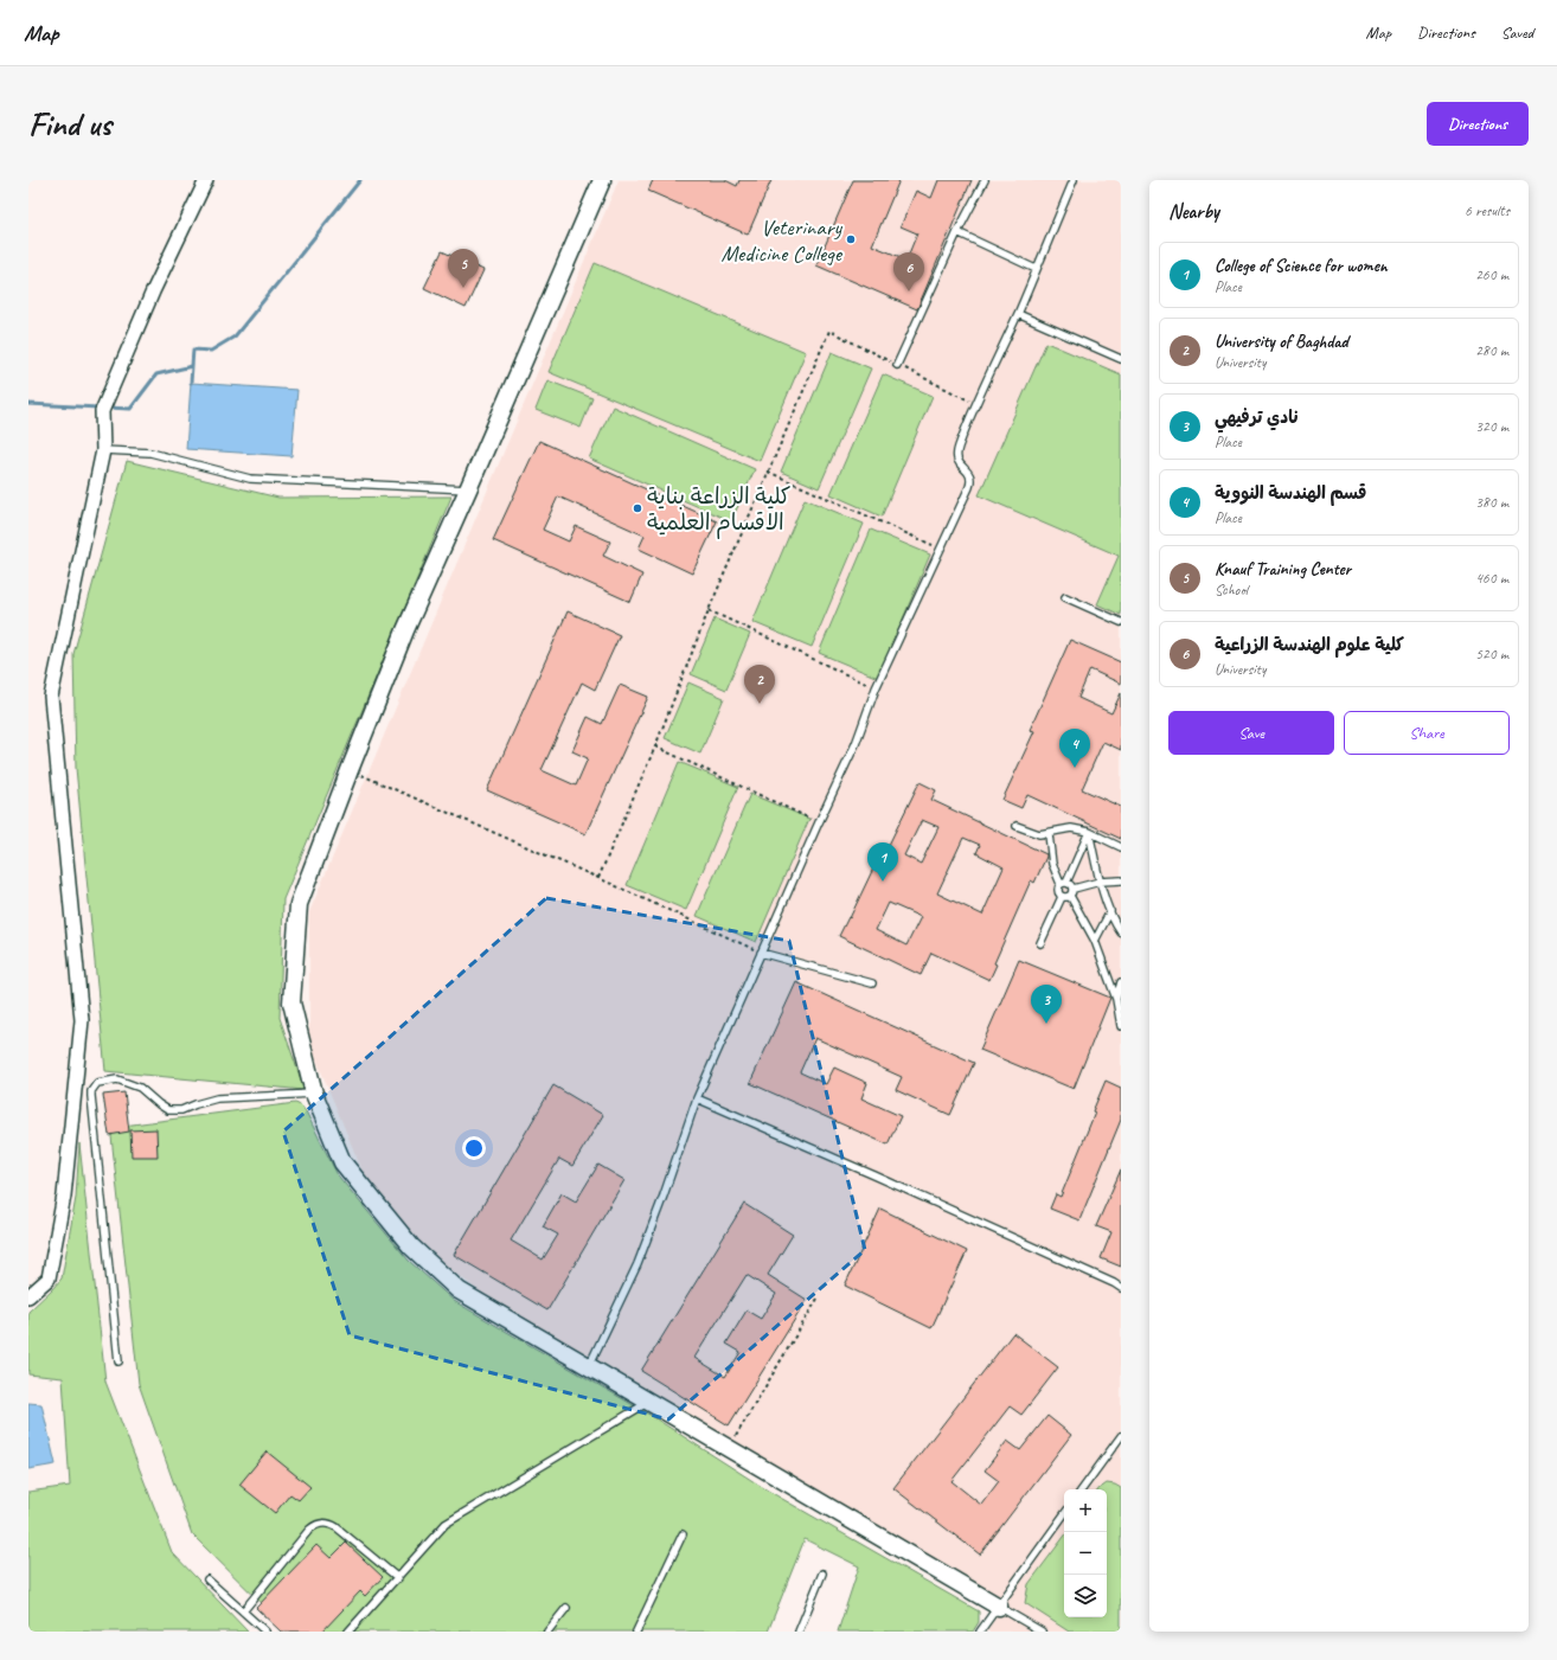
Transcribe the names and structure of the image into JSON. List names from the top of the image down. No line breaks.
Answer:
{"places":["Veterinary Medicine College","كلية الزراعة بناية الاقسام العلمية"],"page":{"header":"Map","nav":["Map","Directions","Saved"],"buttons":["Directions",["Save","Share"]],"title":"Find us","heading":["Nearby","6 results"],"list":[{"mark":"1","name":"College of Science for women","note":"Place","value":"260 m"},{"mark":"2","name":"University of Baghdad","note":"University","value":"280 m"},{"mark":"3","name":"نادي ترفيهي","note":"Place","value":"320 m"},{"mark":"4","name":"قسم الهندسة النووية","note":"Place","value":"380 m"},{"mark":"5","name":"Knauf Training Center","note":"School","value":"460 m"},{"mark":"6","name":"كلية علوم الهندسة الزراعية","note":"University","value":"520 m"}],"pins":["5","6","2","4","1","3"],"map_buttons":["+","−"]}}
